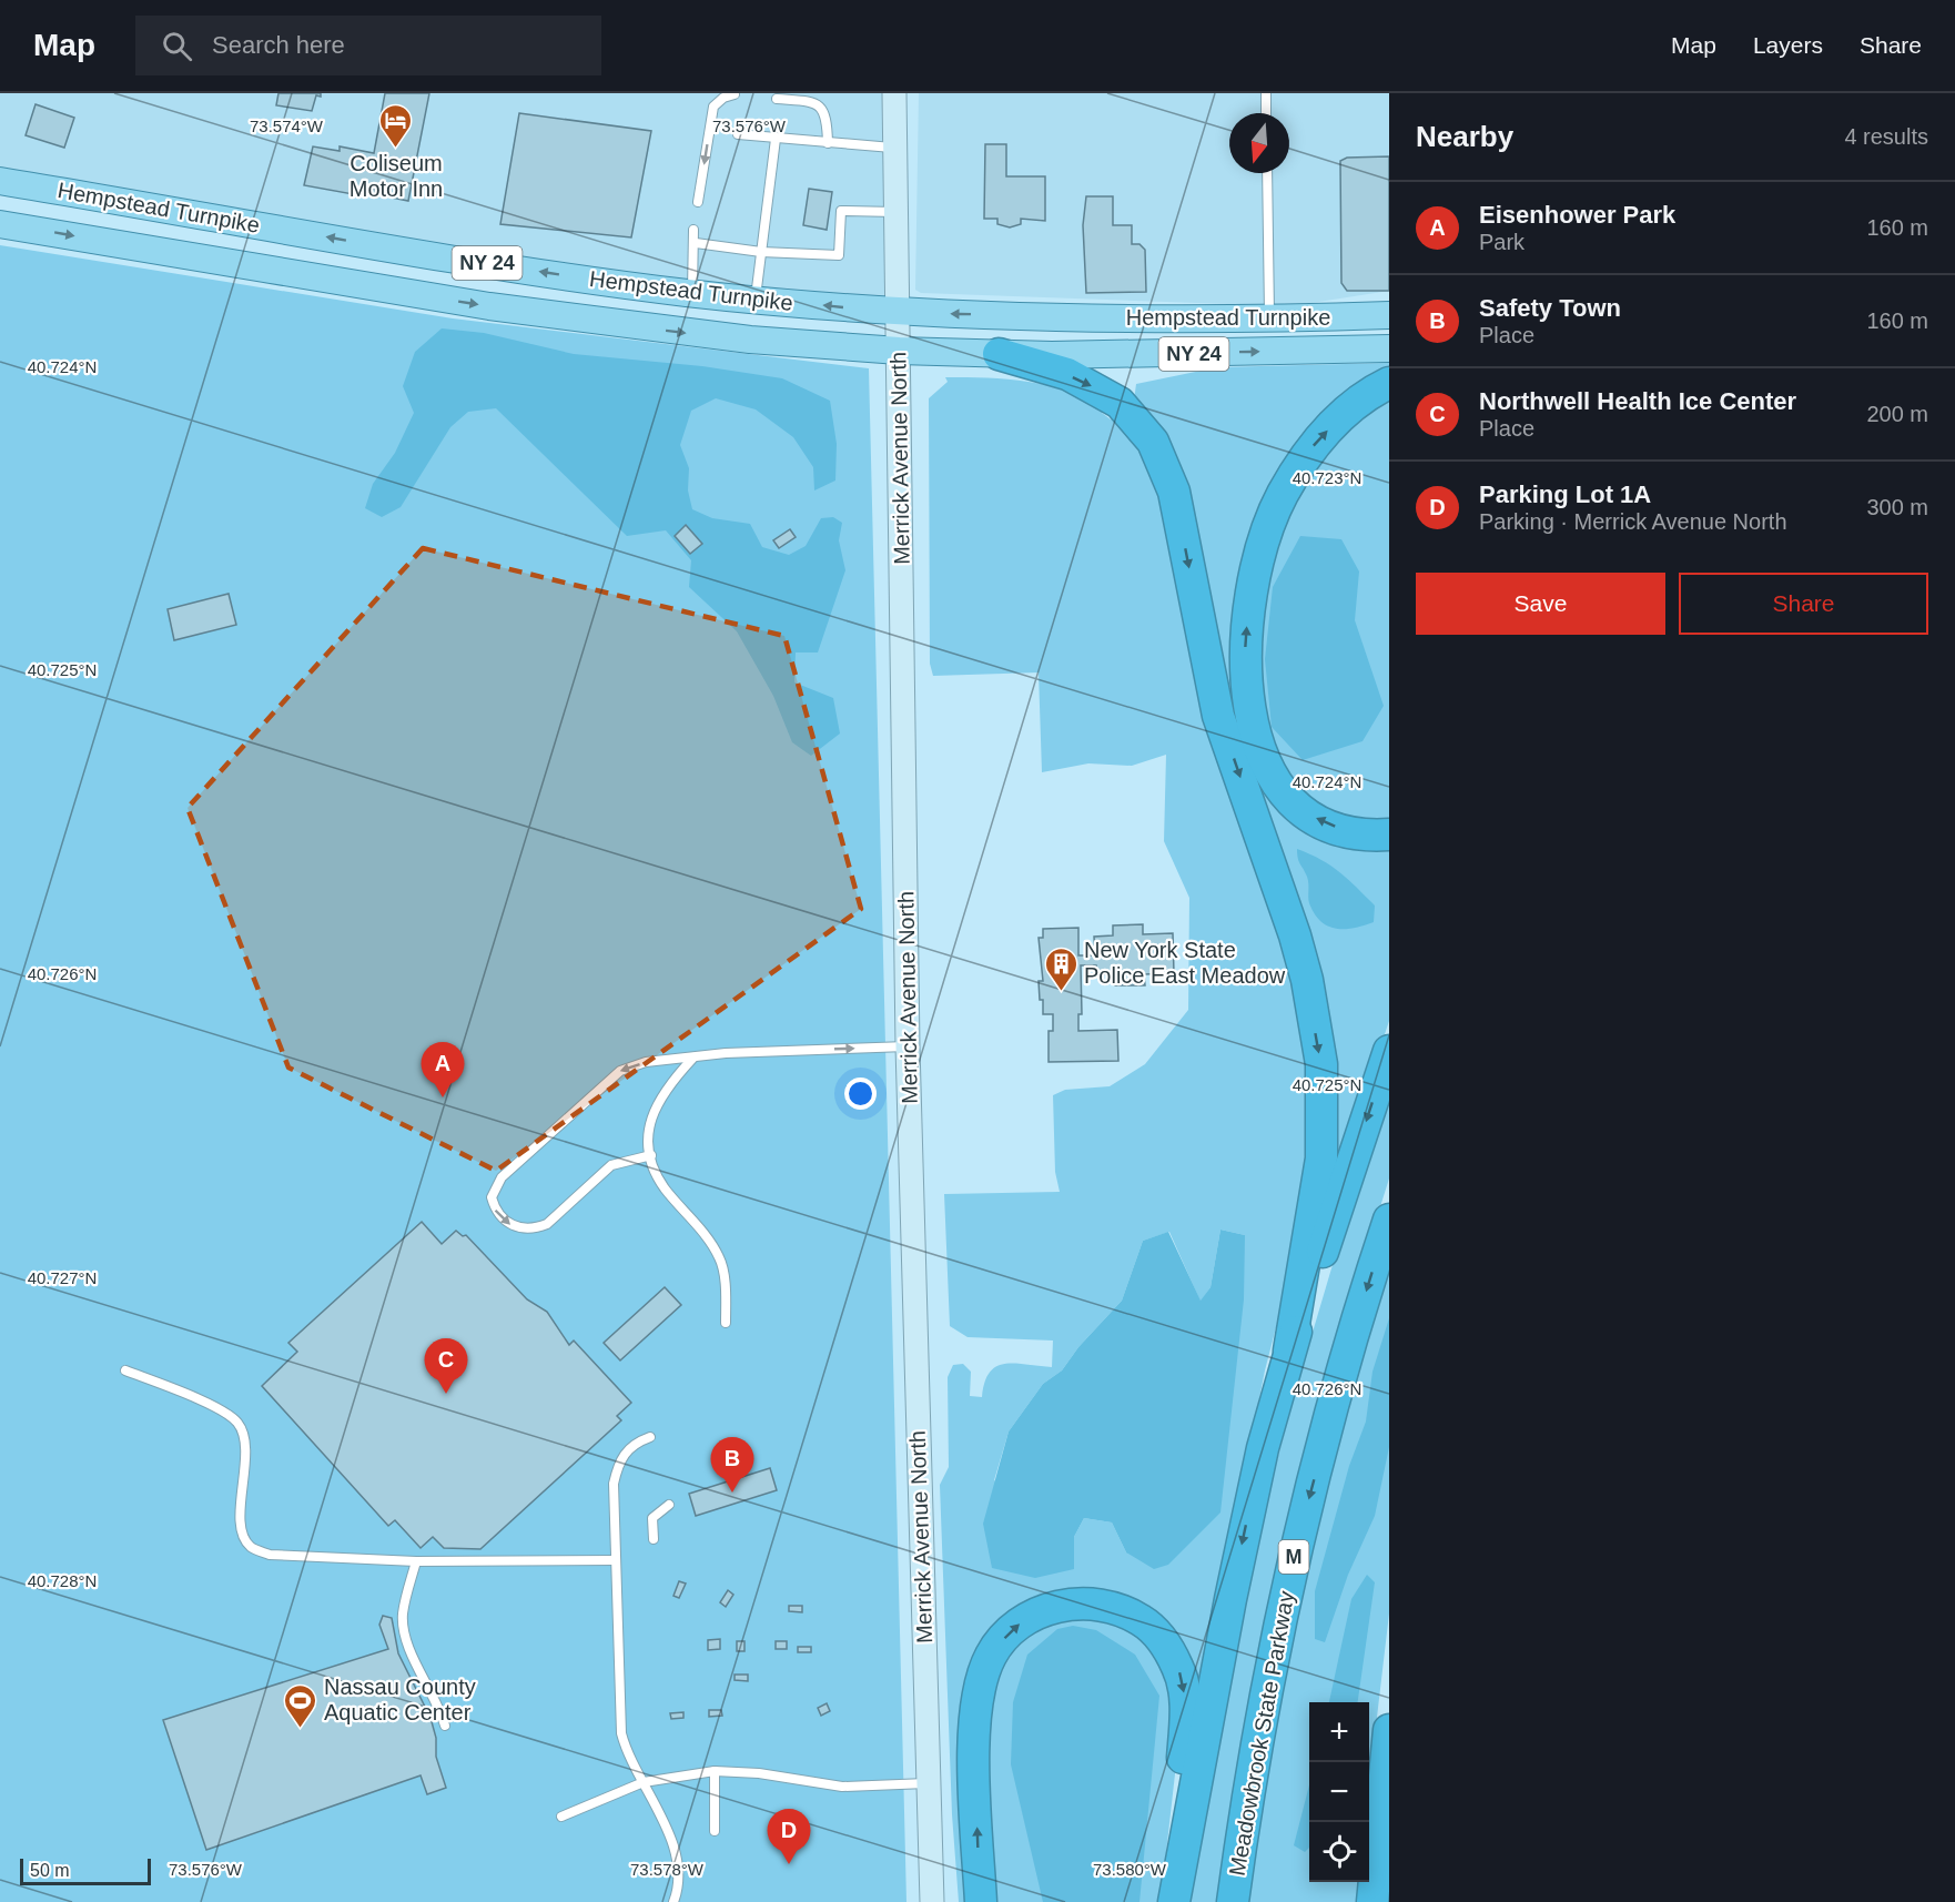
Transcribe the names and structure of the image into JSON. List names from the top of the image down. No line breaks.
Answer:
{"streets":{"highway":["M","Meadowbrook State Parkway"],"main road":["Hempstead Turnpike","NY 24","Merrick Avenue North"]},"crossings":[["Hempstead Turnpike","Merrick Avenue North"]],"places":{"hotel":["Coliseum Motor Inn"],"building":["New York State Police East Meadow"],"sports":["Nassau County Aquatic Center"]},"scale_bar":"50 m","north":"bottom","page":{"header":"Map","search":"Search here","nav":["Map","Layers","Share"],"heading":["Nearby","4 results"],"list":[{"mark":"A","name":"Eisenhower Park","note":"Park","value":"160 m"},{"mark":"B","name":"Safety Town","note":"Place","value":"160 m"},{"mark":"C","name":"Northwell Health Ice Center","note":"Place","value":"200 m"},{"mark":"D","name":"Parking Lot 1A","note":"Parking · Merrick Avenue North","value":"300 m"}],"buttons":["Save","Share"],"pins":["A","C","B","D"],"map_buttons":["+","−"],"scale":"50 m"},"coordinates":["73.574°W","73.576°W","40.724°N","40.723°N","40.725°N","40.726°N","40.727°N","40.728°N","73.578°W","73.580°W"]}
